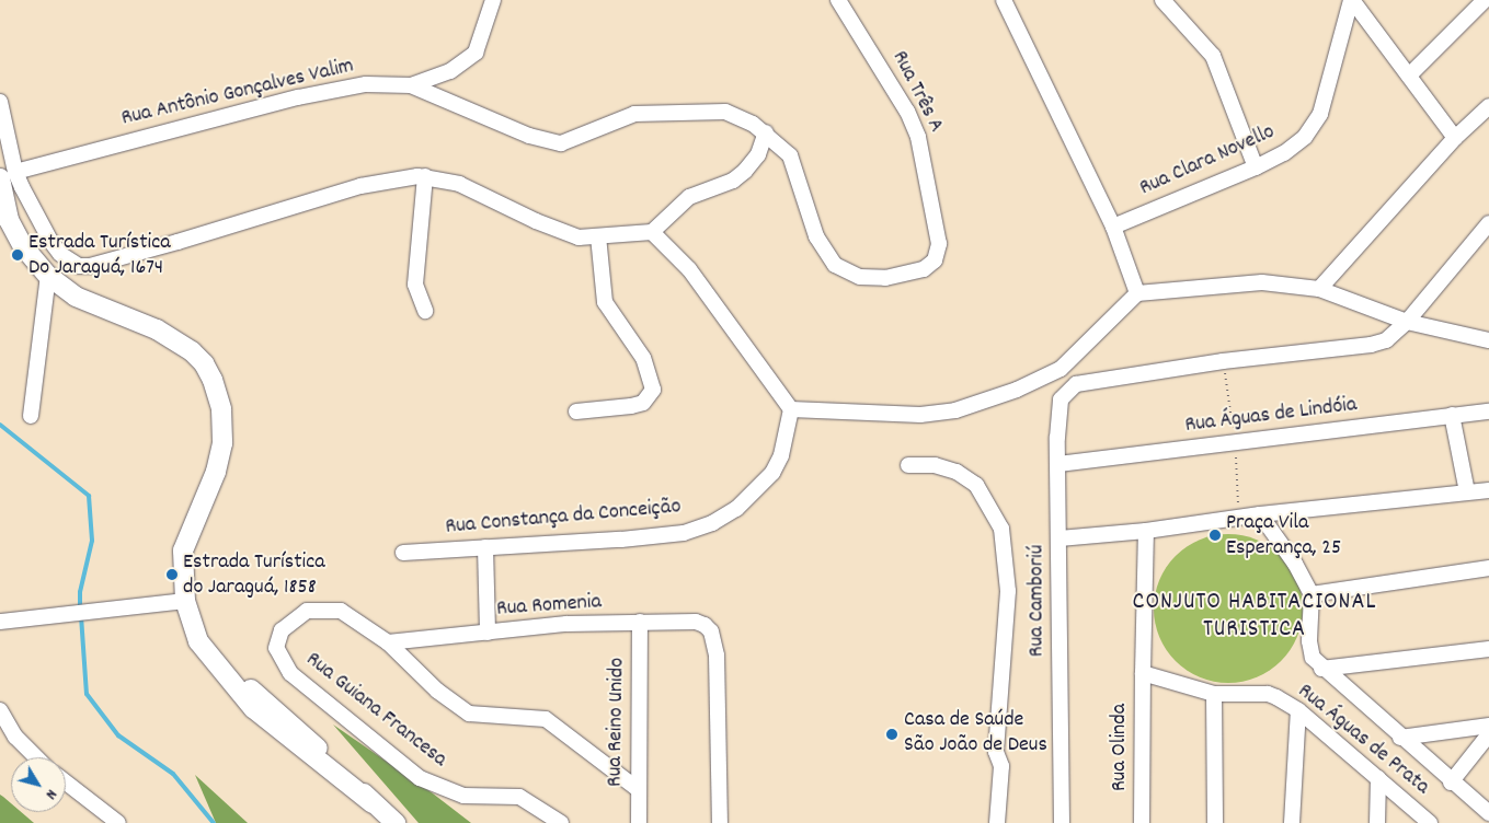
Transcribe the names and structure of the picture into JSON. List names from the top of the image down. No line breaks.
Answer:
{"streets":{"street":["Rua Três A","Rua Antônio Gonçalves Valim","Rua Clara Novello","Rua Águas de Lindóia","Rua Constança da Conceição","Rua Camboriú","Rua Romenia","Rua Guiana Francesa","Rua Reino Unido","Rua Águas de Prata","Rua Olinda"]},"crossings":[["Rua Três A","Rua Antônio Gonçalves Valim"],["Rua Águas de Lindóia","Rua Camboriú"],["Rua Romenia","Rua Guiana Francesa"],["Rua Romenia","Rua Reino Unido"]],"districts":["CONJUTO HABITACIONAL TURISTICA"],"places":["Estrada Turística Do Jaraguá, 1674","Praça Vila Esperança, 25","Estrada Turística do Jaraguá, 1858","Casa de Saúde São João de Deus"],"north":"bottom right"}
